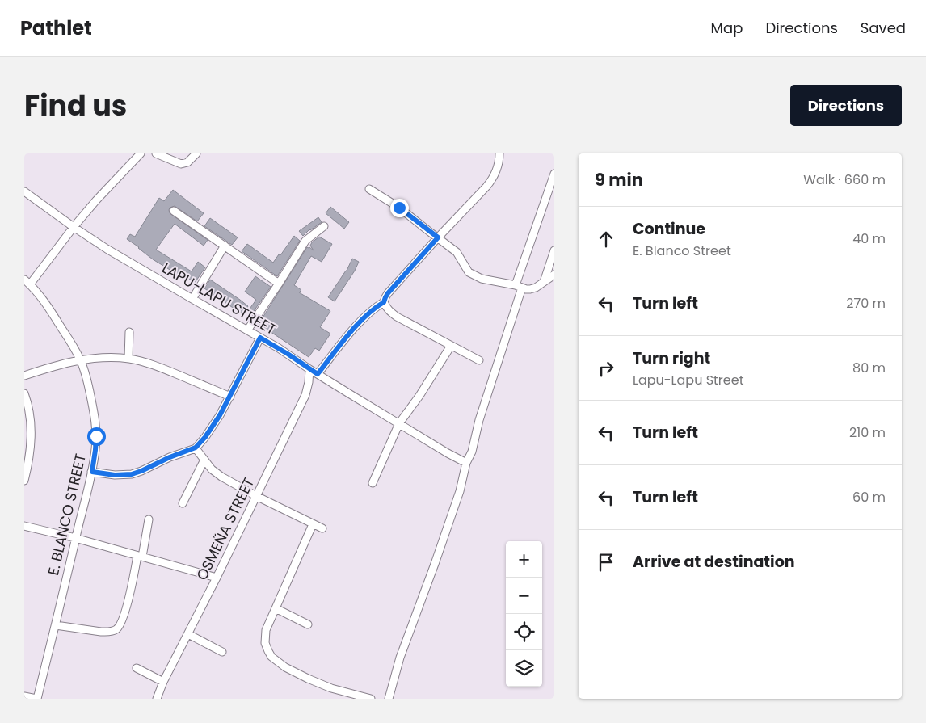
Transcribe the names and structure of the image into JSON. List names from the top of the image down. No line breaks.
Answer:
{"streets":{"street":["LAPU-LAPU STREET","E. BLANCO STREET","OSMEÑA STREET"]},"crossings":[["LAPU-LAPU STREET","OSMEÑA STREET"]],"page":{"header":"Pathlet","nav":["Map","Directions","Saved"],"title":"Find us","buttons":"Directions","heading":["9 min","Walk · 660 m"],"list":[["Continue","E. Blanco Street","40 m"],["Turn left","270 m"],["Turn right","Lapu-Lapu Street","80 m"],["Turn left","210 m"],["Turn left","60 m"],"Arrive at destination"],"map_buttons":["+","−"]}}
